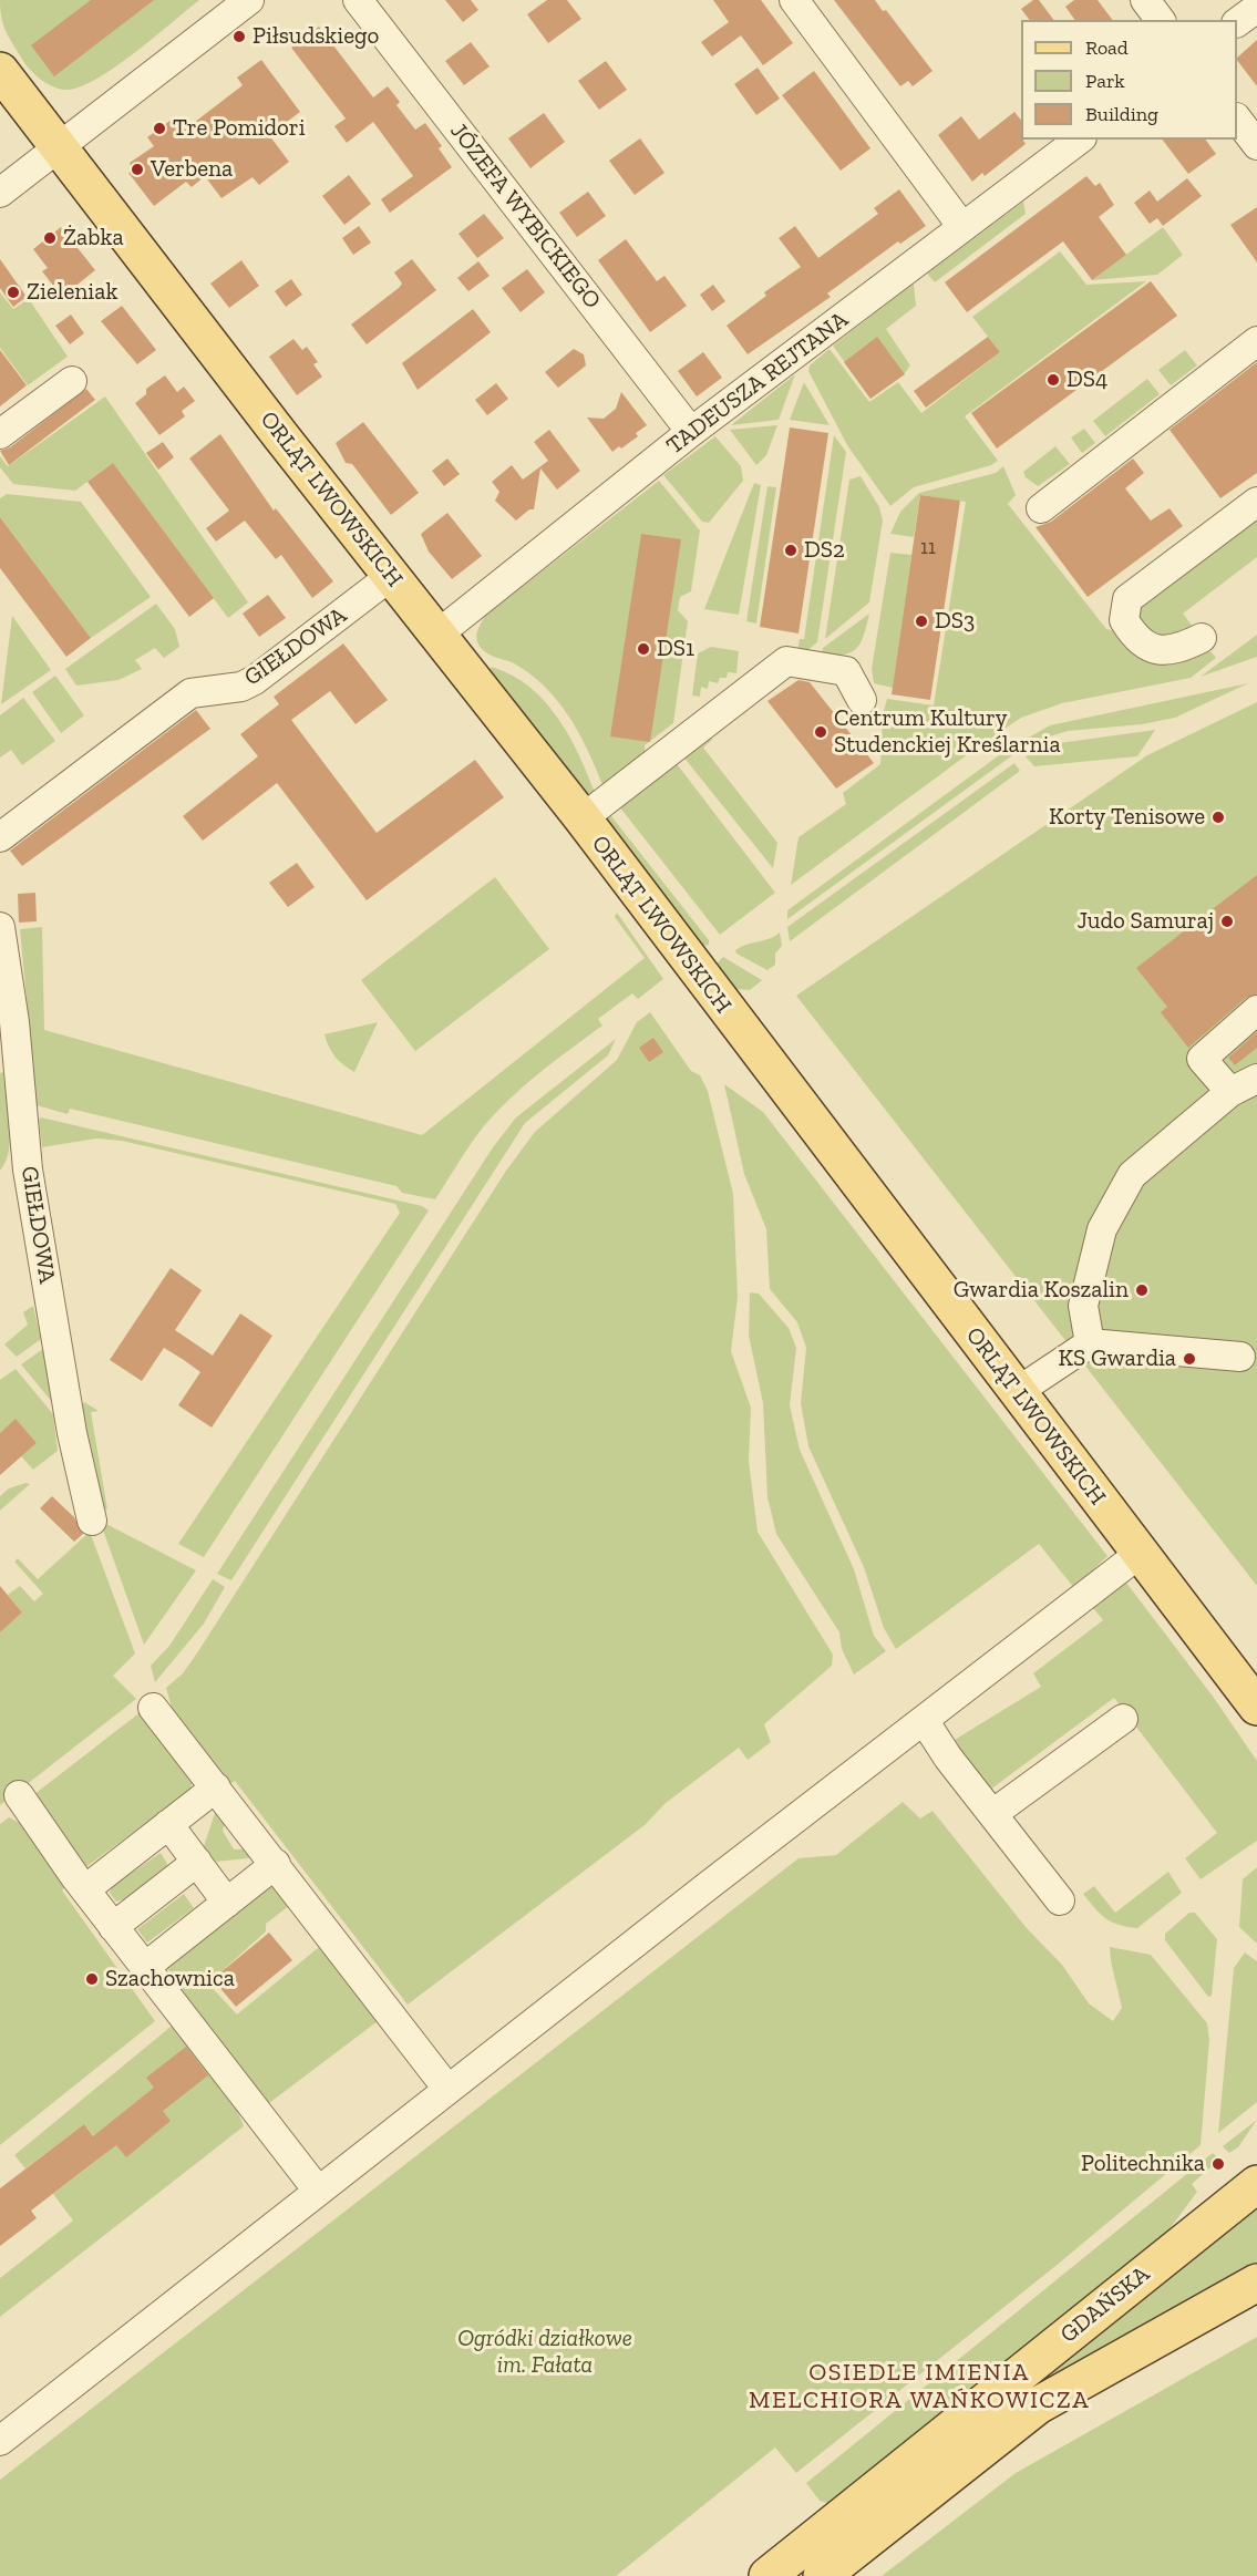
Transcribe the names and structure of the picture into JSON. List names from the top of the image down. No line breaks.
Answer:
{"streets":{"main road":["ORLĄT LWOWSKICH","GDAŃSKA"],"street":["JÓZEFA WYBICKIEGO","TADEUSZA REJTANA","GIEŁDOWA"]},"crossings":[["JÓZEFA WYBICKIEGO","TADEUSZA REJTANA"],["TADEUSZA REJTANA","ORLĄT LWOWSKICH"],["ORLĄT LWOWSKICH","GIEŁDOWA"]],"districts":["OSIEDLE IMIENIA MELCHIORA WAŃKOWICZA"],"parks":["Ogródki działkowe im. Fałata"],"places":["Piłsudskiego","Tre Pomidori","Verbena","Żabka","Zieleniak","DS4","DS2","DS3","DS1","Centrum Kultury Studenckiej Kreślarnia","Korty Tenisowe","Judo Samuraj","Gwardia Koszalin","KS Gwardia","Szachownica","Politechnika"],"house_numbers":["11"],"legend":["Road","Park","Building"]}
